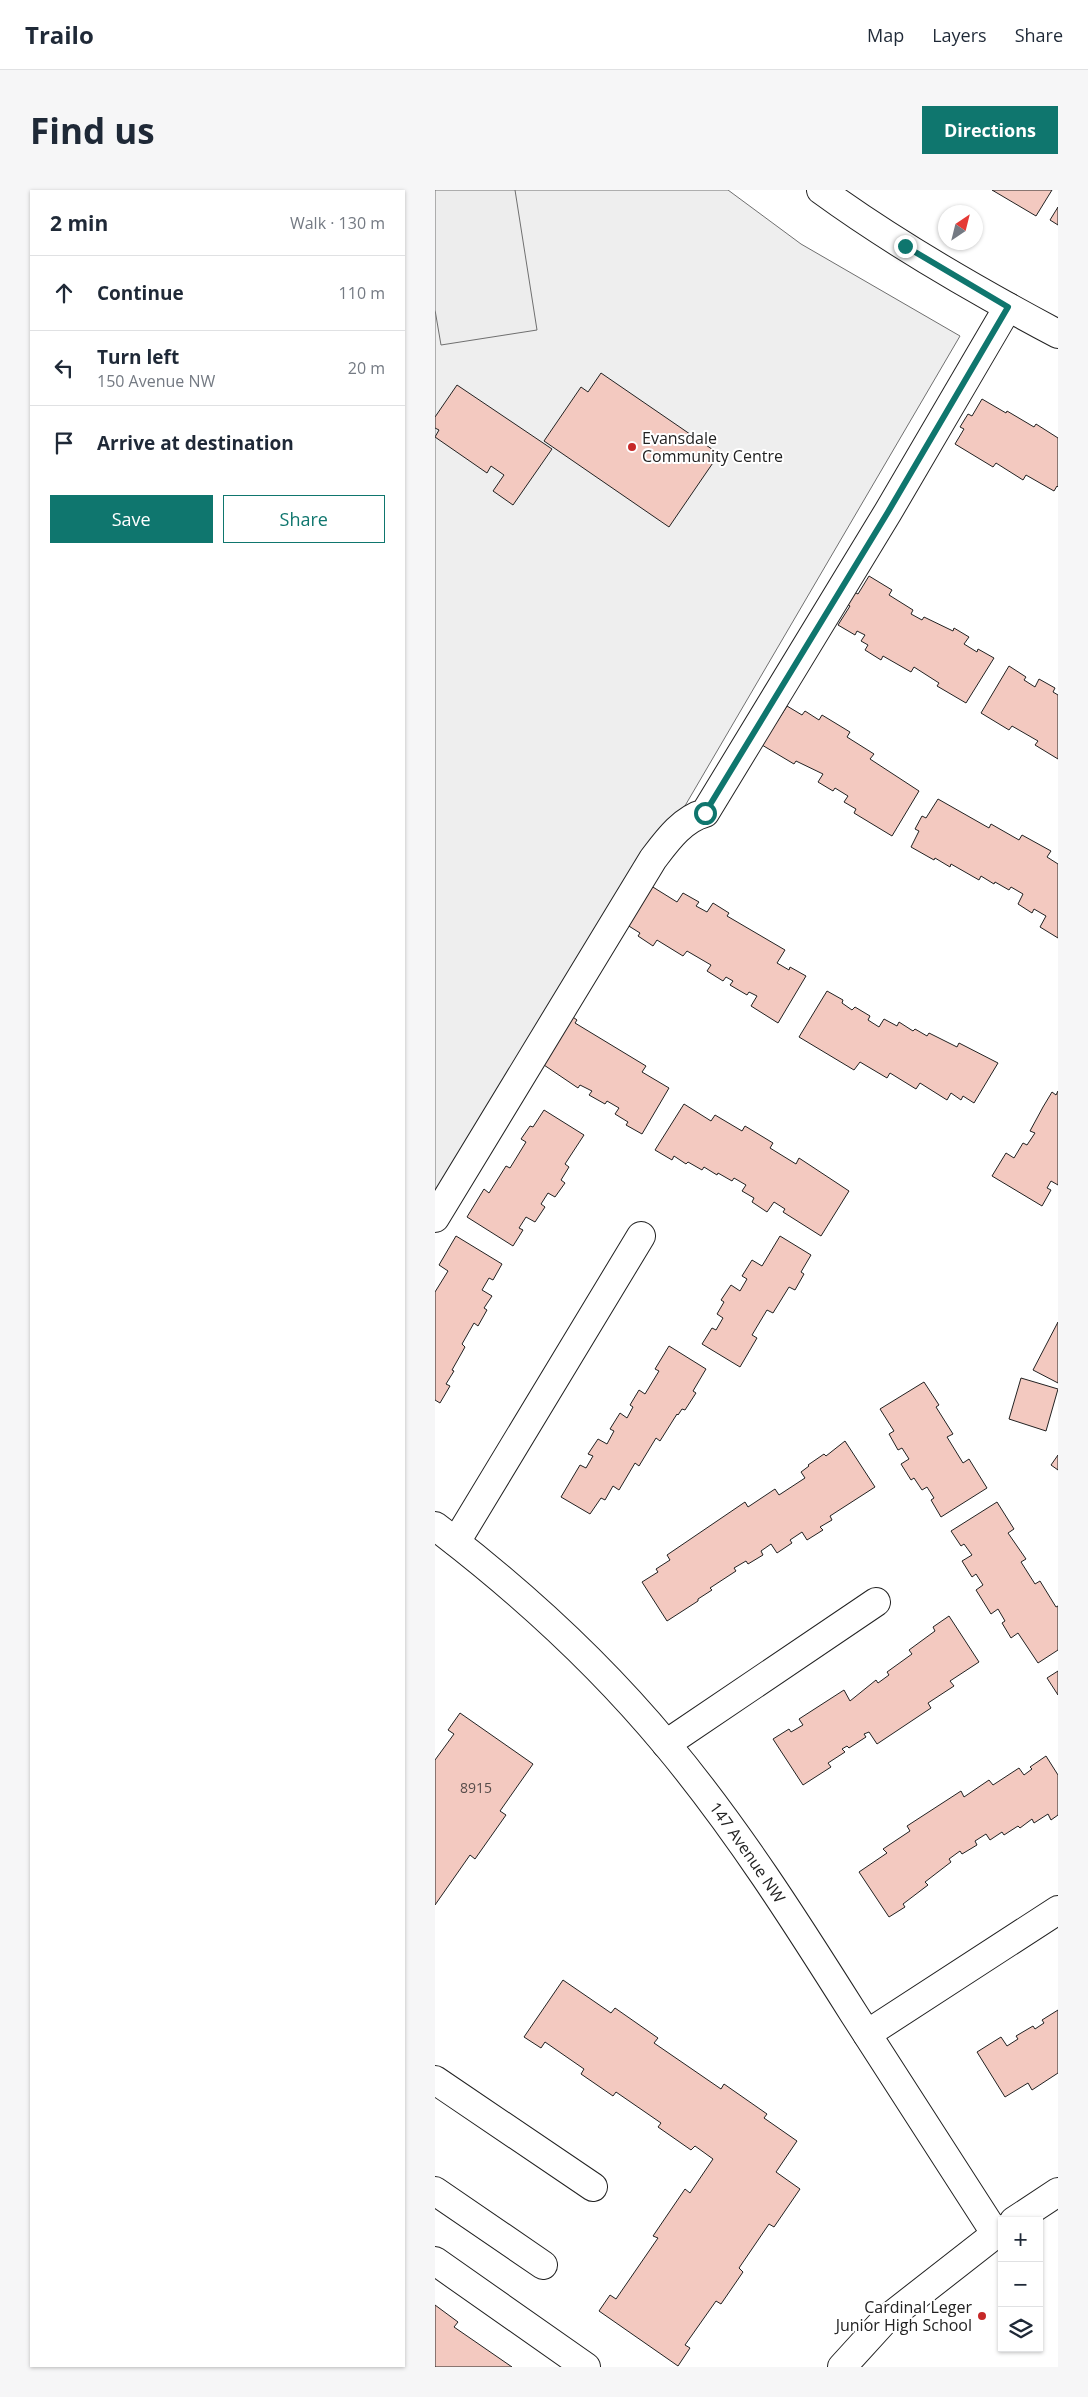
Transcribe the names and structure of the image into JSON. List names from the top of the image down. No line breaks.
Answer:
{"streets":{"street":["147 Avenue NW"]},"places":["Evansdale Community Centre","Cardinal Leger Junior High School"],"house_numbers":["8915"],"north":"top right","page":{"header":"Trailo","nav":["Map","Layers","Share"],"buttons":["Directions",["Save","Share"]],"title":"Find us","heading":["2 min","Walk · 130 m"],"list":[["Continue","110 m"],["Turn left","150 Avenue NW","20 m"],"Arrive at destination"],"map_buttons":["+","−"]}}
